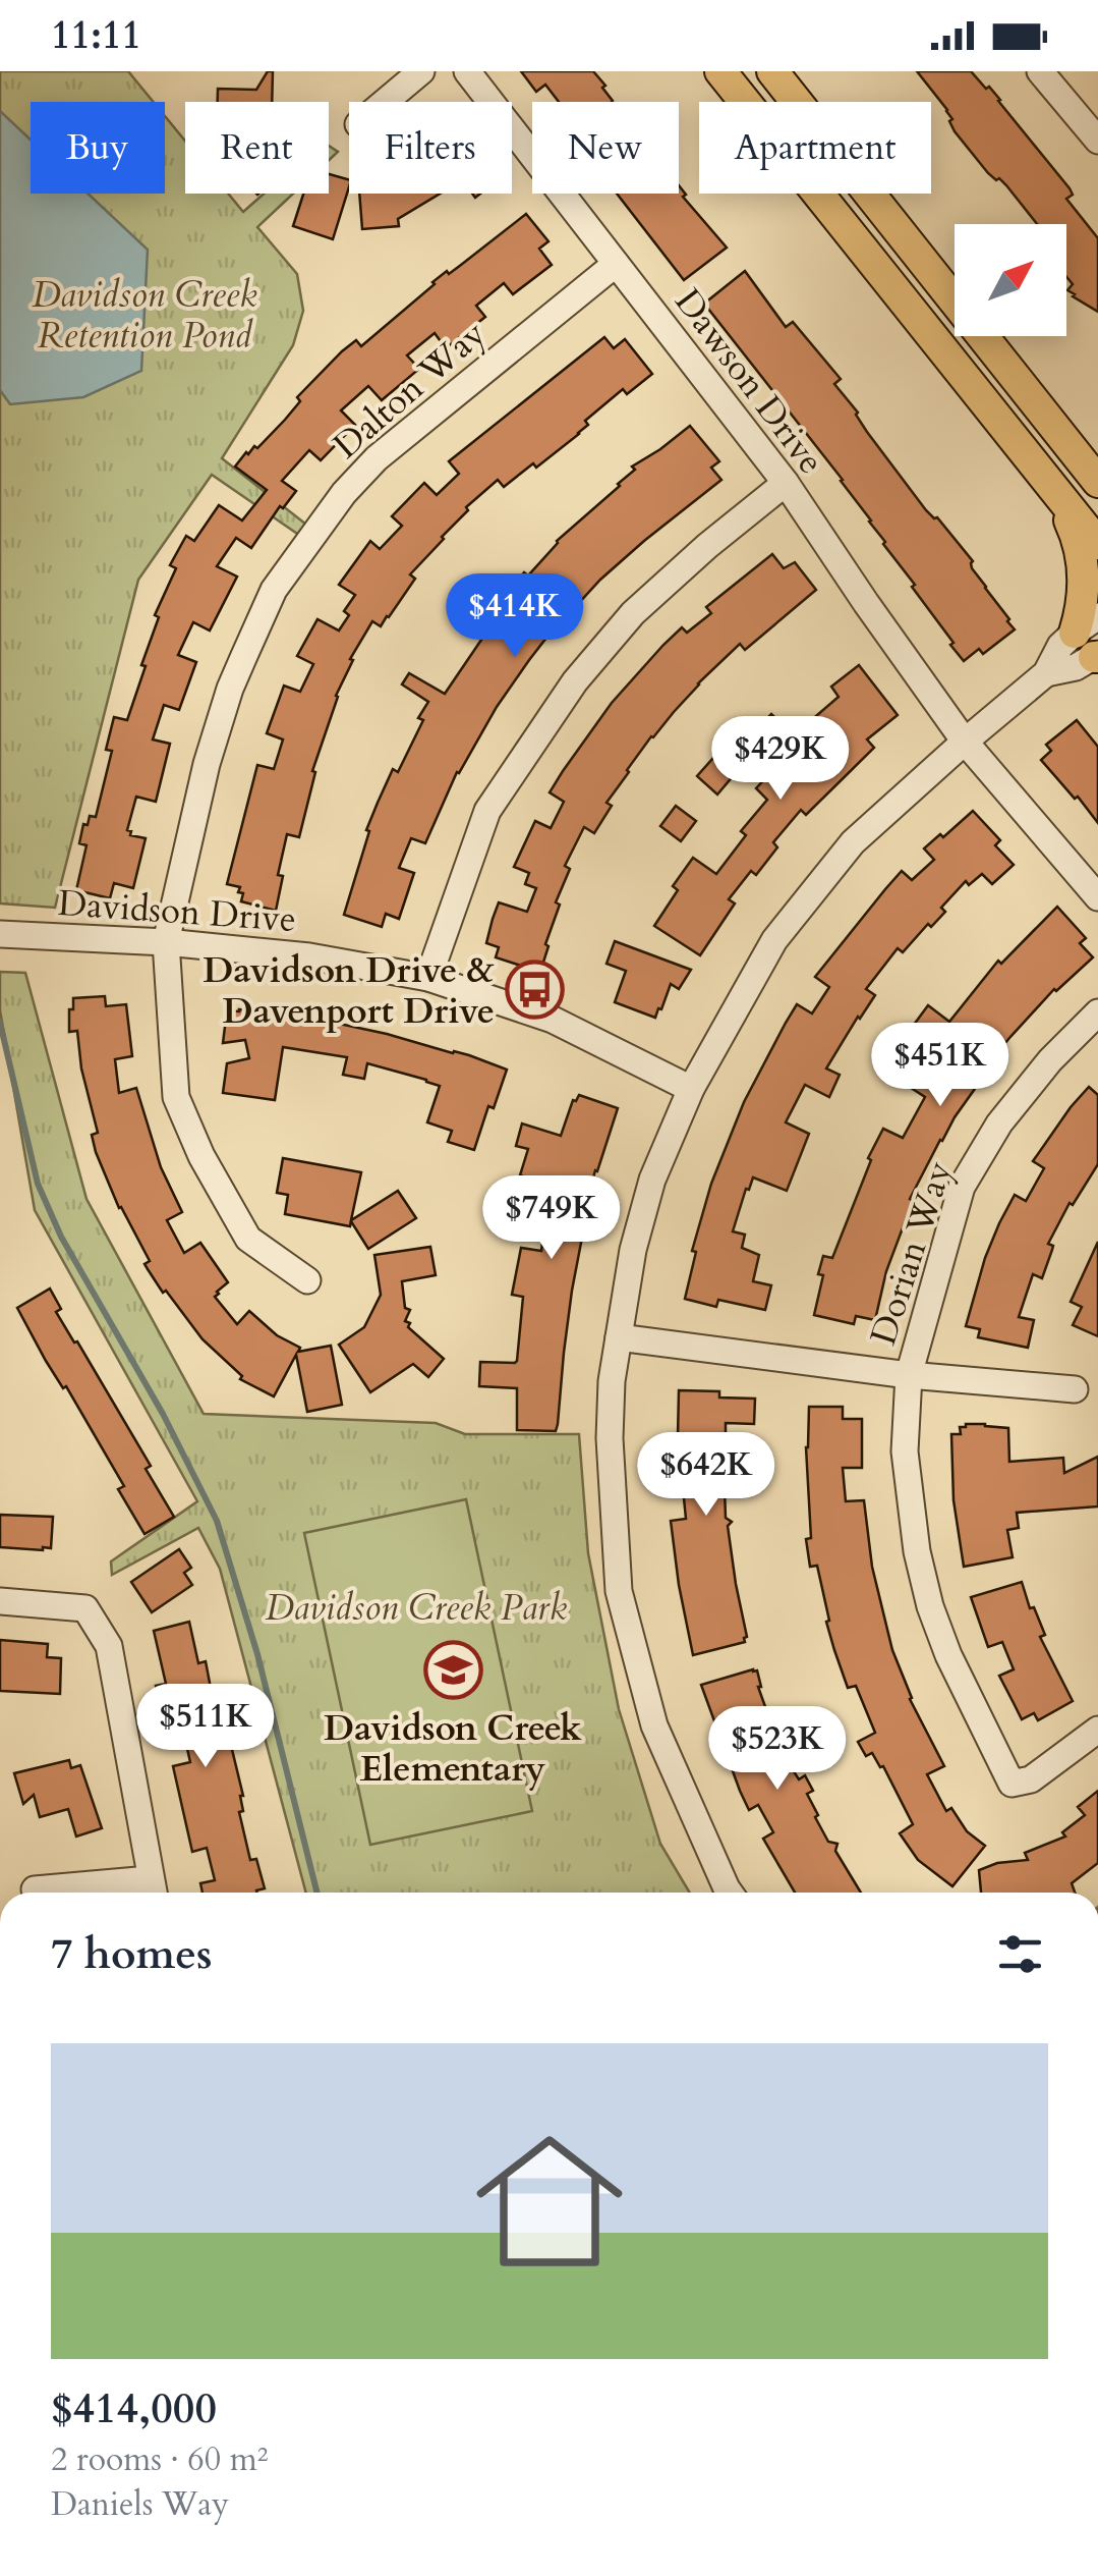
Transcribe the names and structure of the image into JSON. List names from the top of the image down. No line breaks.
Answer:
{"streets":{"street":["Dawson Drive","Dalton Way","Davidson Drive","Dorian Way"]},"crossings":[["Dawson Drive","Dalton Way"],["Dalton Way","Davidson Drive"]],"parks":["Davidson Creek Retention Pond","Davidson Creek Park"],"places":{"bus stop":["Davidson Drive & Davenport Drive"],"school or university":["Davidson Creek Elementary"]},"north":"top right","page":{"status":"11:11","chip":["Buy","Rent","Filters","New","Apartment"],"price":["$414K","$429K","$451K","$749K","$642K","$511K","$523K"],"heading":"7 homes","list":[{"name":"$414,000","note":"2 rooms · 60 m² · Daniels Way"}]}}
